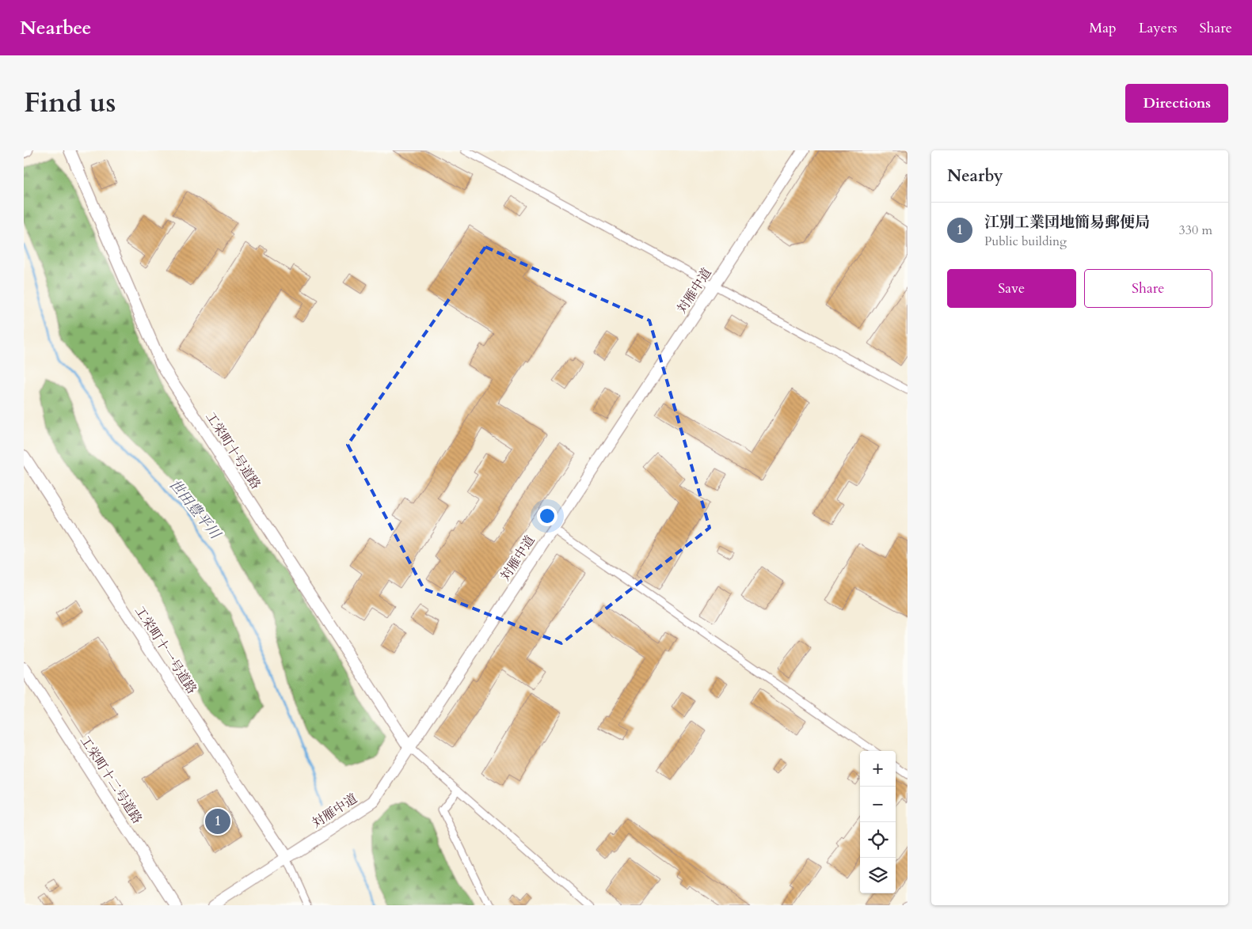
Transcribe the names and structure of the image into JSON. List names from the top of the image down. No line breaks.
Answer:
{"streets":{"street":["対雁中道","工栄町十号道路","工栄町十一号道路","工栄町十二号道路"]},"crossings":[["対雁中道","工栄町十号道路"],["対雁中道","工栄町十一号道路"]],"water":["世田豊平川"],"page":{"header":"Nearbee","nav":["Map","Layers","Share"],"title":"Find us","buttons":["Directions",["Save","Share"]],"heading":"Nearby","list":[{"mark":"1","name":"江別工業団地簡易郵便局","note":"Public building","value":"330 m"}],"map_buttons":["+","−"],"pins":"1"}}
